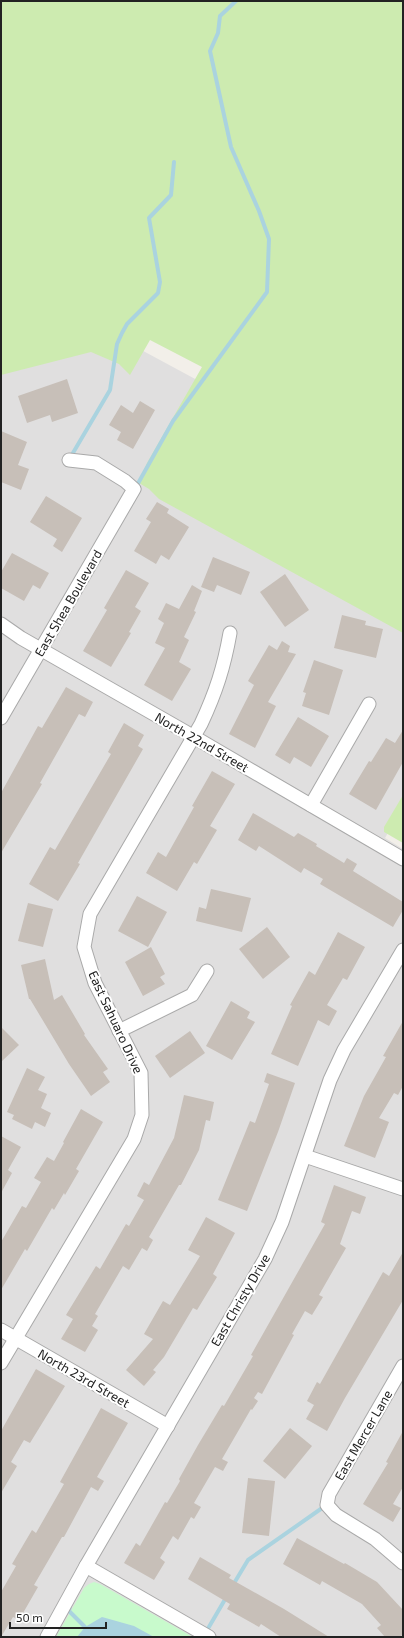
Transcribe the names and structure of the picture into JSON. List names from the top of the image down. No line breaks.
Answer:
{"streets":{"street":["East Shea Boulevard","North 22nd Street","East Sahuaro Drive","East Christy Drive","North 23rd Street","East Mercer Lane"]},"crossings":[["East Shea Boulevard","North 22nd Street"],["North 22nd Street","East Sahuaro Drive"],["East Sahuaro Drive","North 23rd Street"],["East Christy Drive","North 23rd Street"]],"scale_bar":"50 m"}
